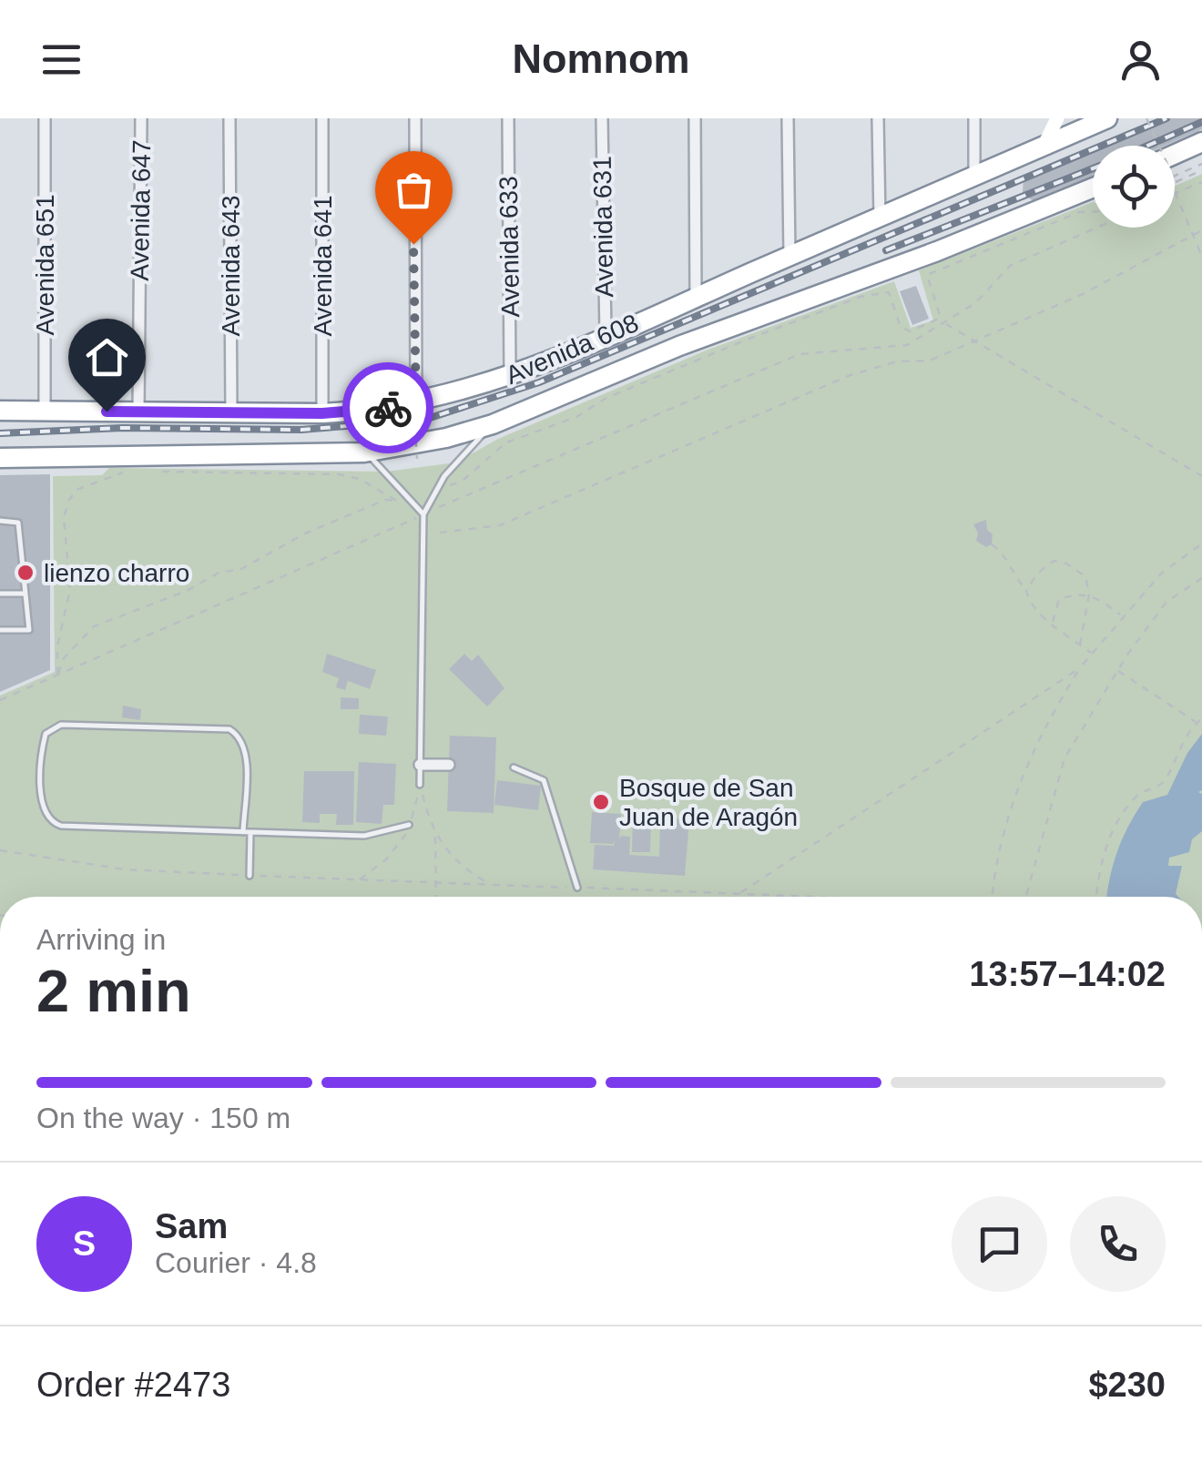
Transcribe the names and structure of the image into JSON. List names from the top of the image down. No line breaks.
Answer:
{"streets":{"highway":["Avenida 608"],"street":["Avenida 647","Avenida 631","Avenida 633","Avenida 651","Avenida 643","Avenida 641"]},"crossings":[["Avenida 647","Avenida 608"],["Avenida 631","Avenida 608"],["Avenida 633","Avenida 608"],["Avenida 651","Avenida 608"],["Avenida 643","Avenida 608"],["Avenida 641","Avenida 608"]],"places":["lienzo charro","Bosque de San Juan de Aragón"],"page":{"header":"Nomnom","heading":["2 min","Arriving in","13:57–14:02"],"panel":["Sam","Courier · 4.8","Order #2473","$230"],"bar":"On the way · 150 m","round":"S"}}
